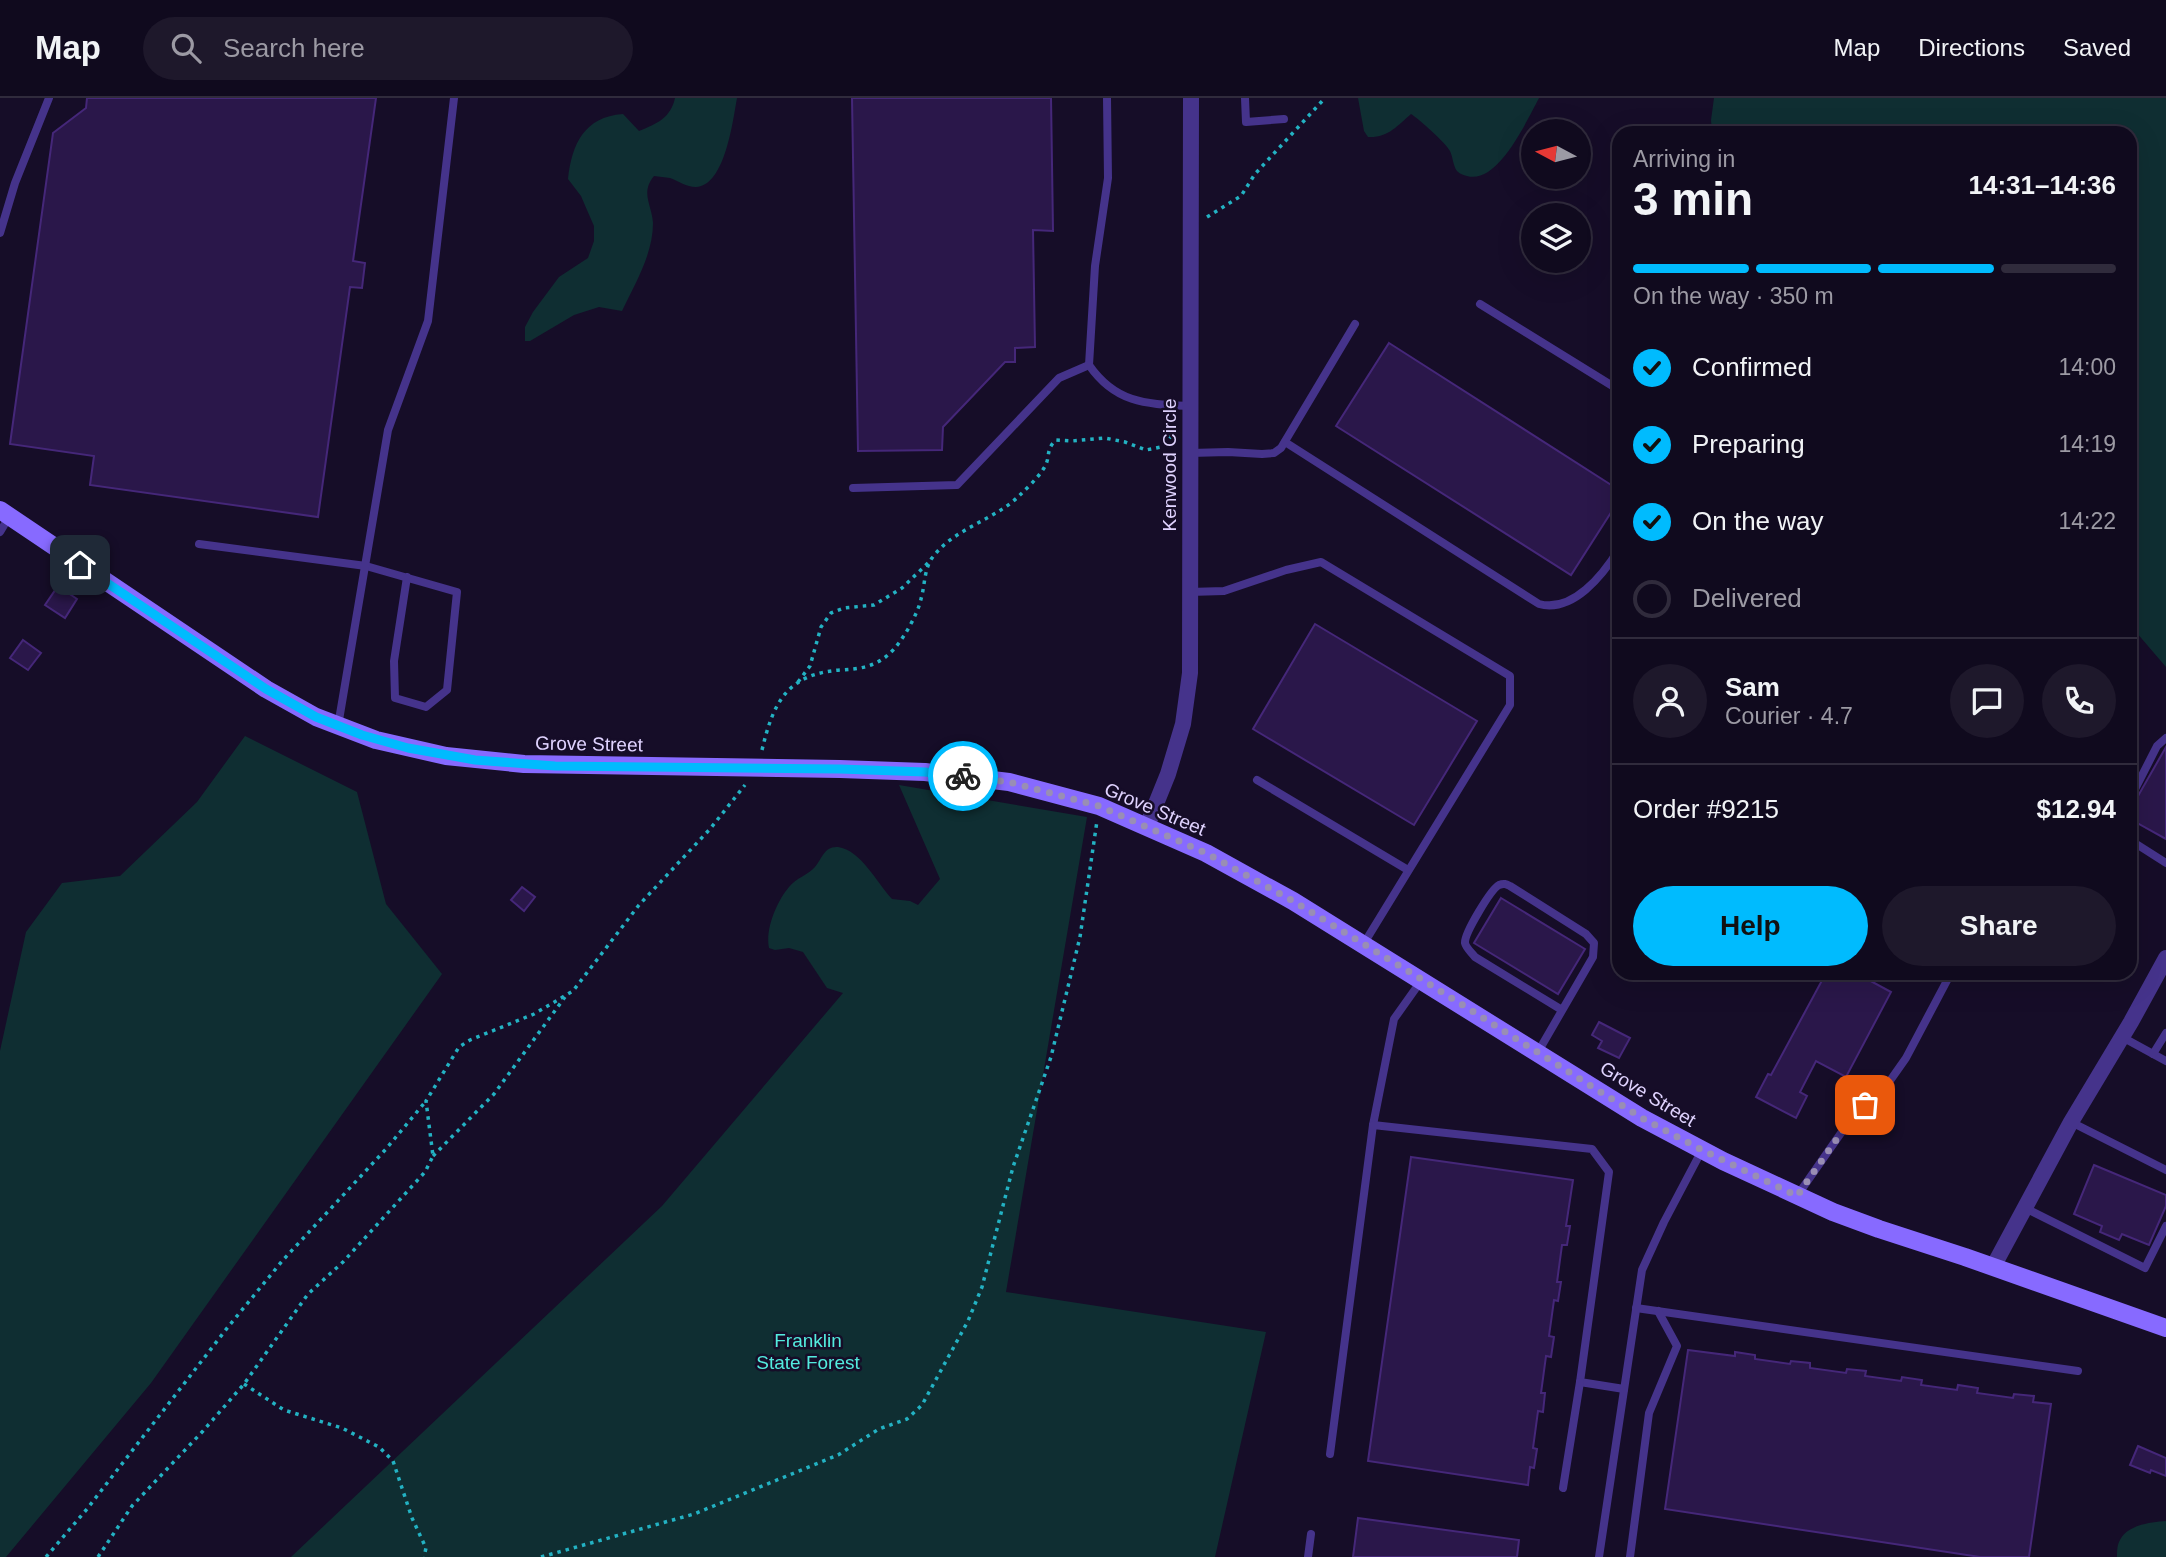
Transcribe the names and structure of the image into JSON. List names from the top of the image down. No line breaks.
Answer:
{"streets":{"main road":["Grove Street"],"street":["Kenwood Circle"]},"crossings":[["Kenwood Circle","Grove Street"]],"parks":["Franklin State Forest"],"north":"left","page":{"header":"Map","search":"Search here","nav":["Map","Directions","Saved"],"heading":["3 min","Arriving in","14:31–14:36"],"panel":["Sam","Courier · 4.7","Order #9215","$12.94"],"bar":"On the way · 350 m","list":[["Confirmed","14:00"],["Preparing","14:19"],["On the way","14:22"],"Delivered"],"buttons":["Help","Share"]}}
